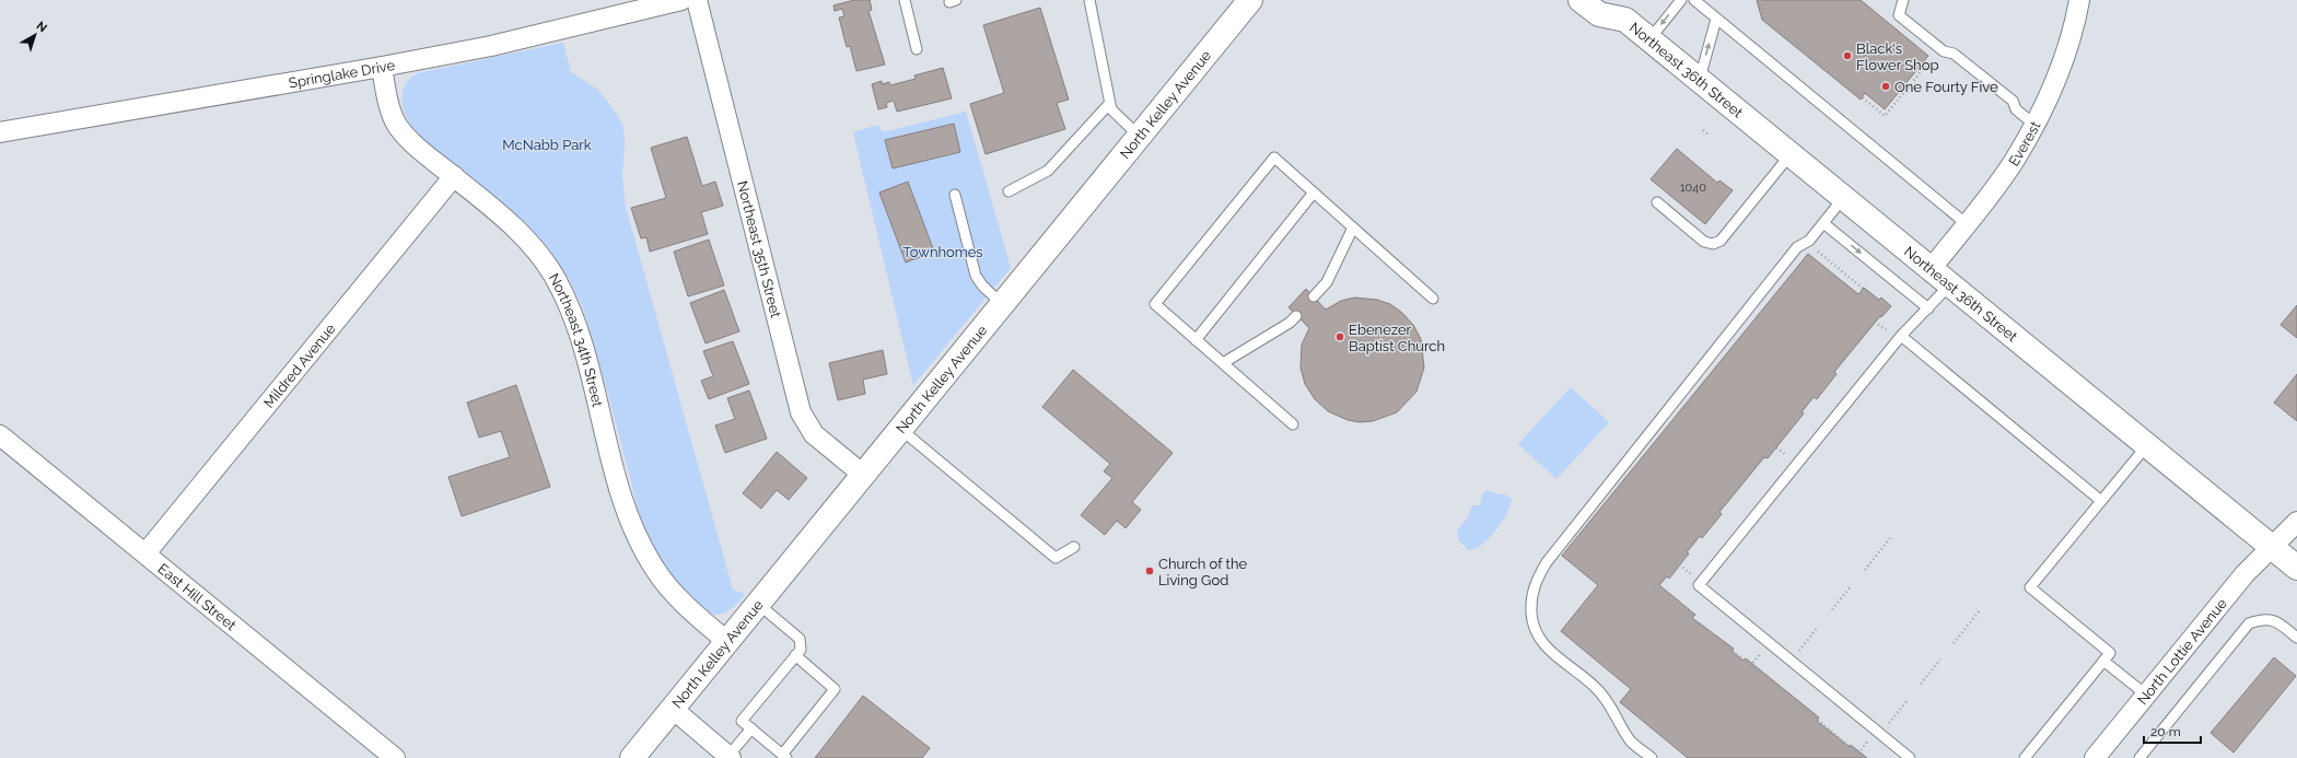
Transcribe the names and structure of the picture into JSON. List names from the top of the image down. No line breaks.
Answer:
{"streets":{"main road":["Northeast 36th Street","North Kelley Avenue"],"street":["Springlake Drive","Everest","Northeast 35th Street","Northeast 34th Street","Mildred Avenue","East Hill Street","North Lottie Avenue"]},"crossings":[["Northeast 36th Street","Everest"],["Northeast 36th Street","North Lottie Avenue"],["Springlake Drive","Northeast 34th Street"],["North Kelley Avenue","Northeast 35th Street"],["North Kelley Avenue","Northeast 34th Street"],["Northeast 34th Street","Mildred Avenue"],["Mildred Avenue","East Hill Street"]],"parks":["McNabb Park","Townhomes"],"places":["Black's Flower Shop","One Fourty Five","Ebenezer Baptist Church","Church of the Living God"],"house_numbers":["1040"],"scale_bar":"20 m","north":"top right"}
